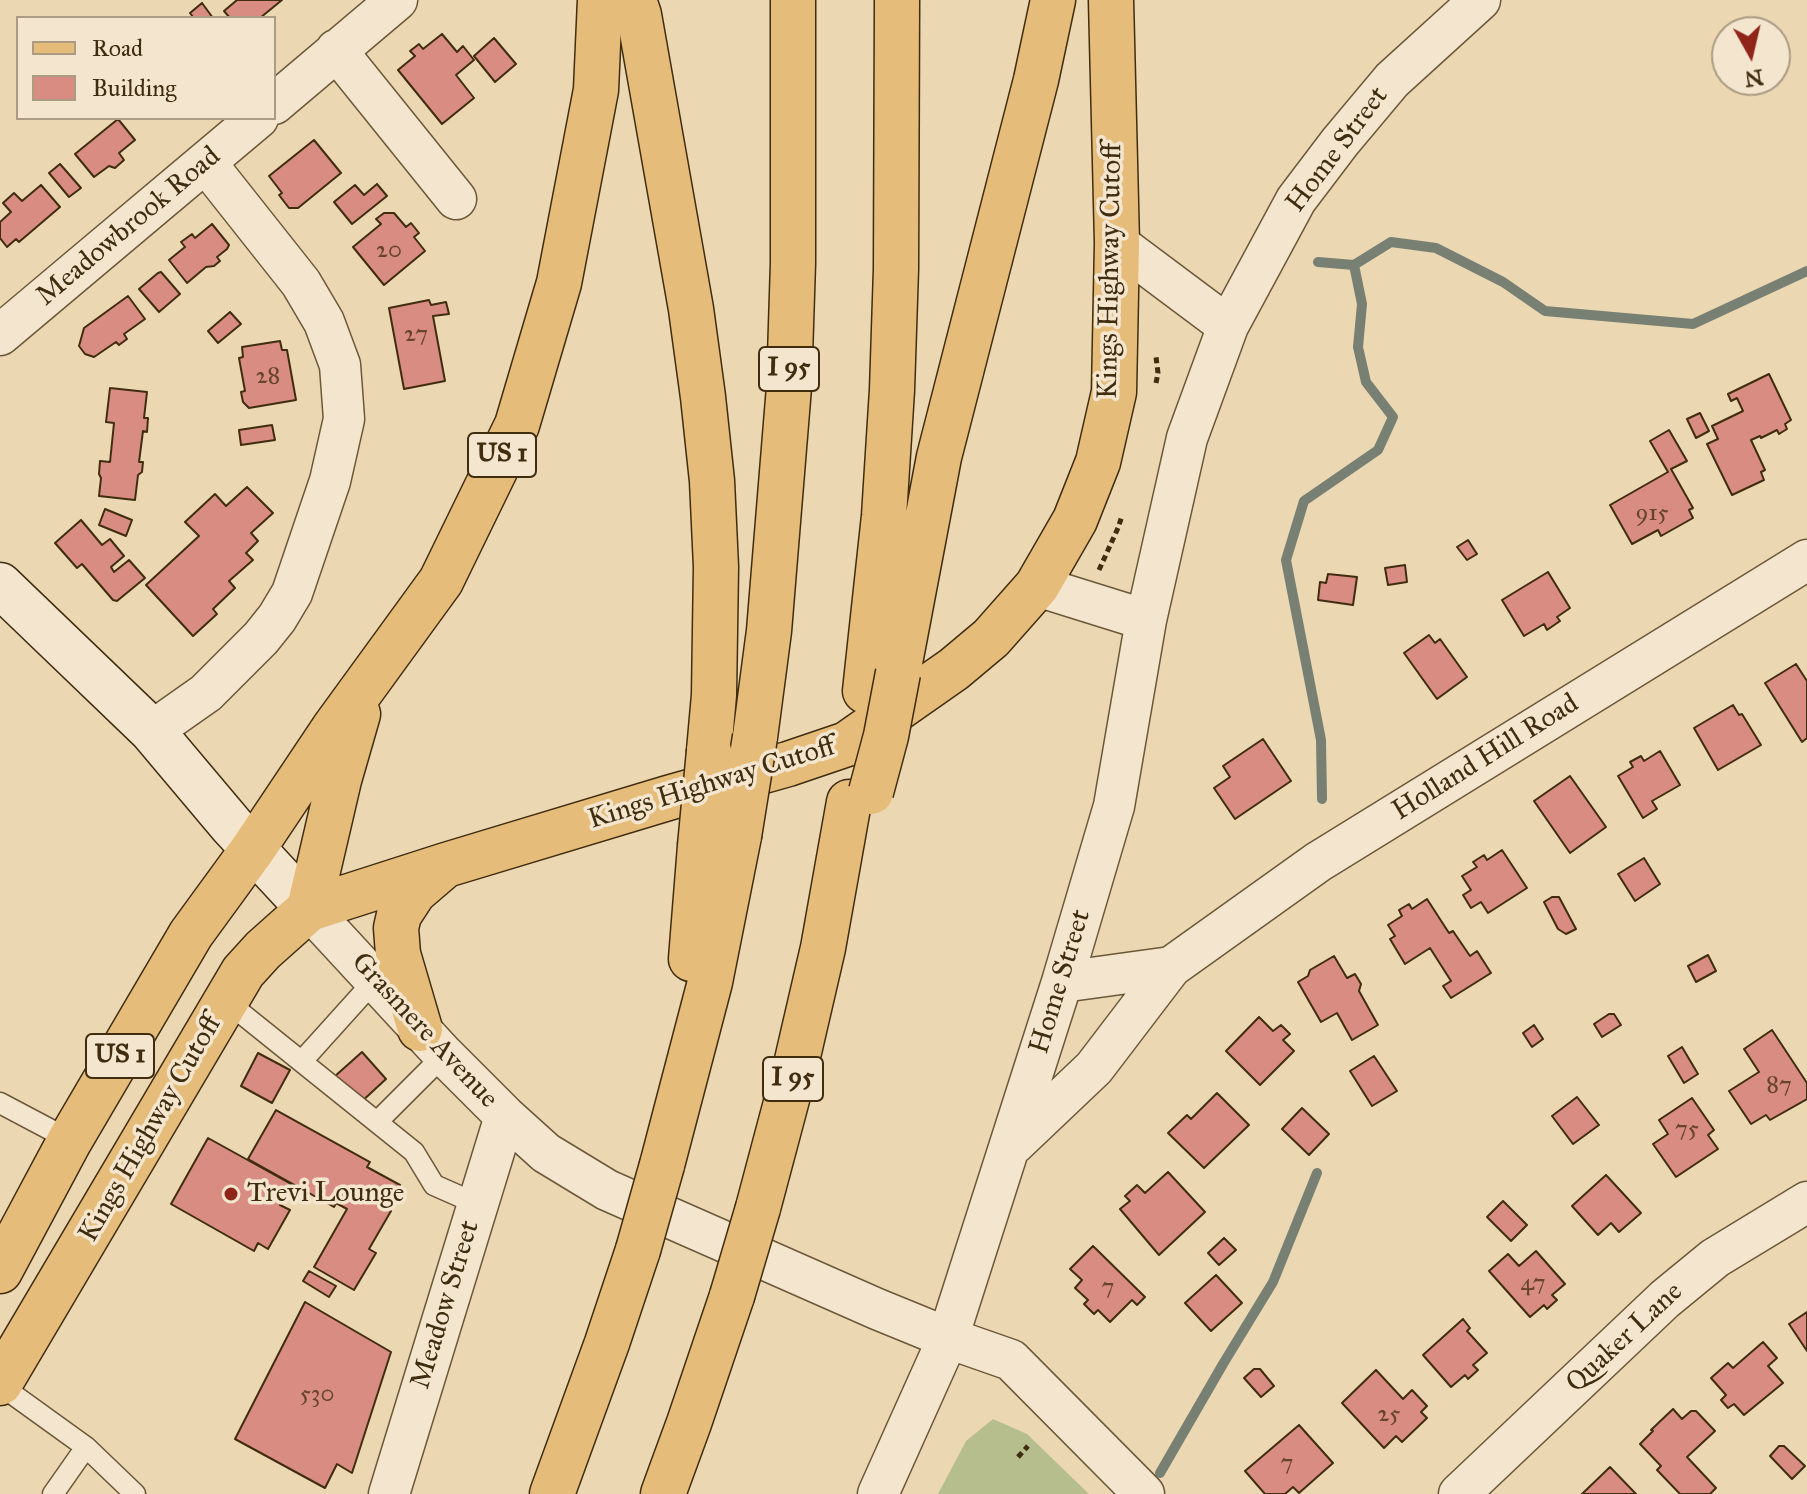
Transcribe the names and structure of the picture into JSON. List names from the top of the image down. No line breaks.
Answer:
{"streets":{"main road":["Kings Highway Cutoff","I 95","US 1"],"street":["Home Street","Meadowbrook Road","Holland Hill Road","Grasmere Avenue","Meadow Street","Quaker Lane"]},"crossings":[["Home Street","Holland Hill Road"],["Home Street","Grasmere Avenue"],["Kings Highway Cutoff","Grasmere Avenue"],["US 1","Grasmere Avenue"],["Grasmere Avenue","Meadow Street"]],"places":["Trevi Lounge"],"house_numbers":["20","27","28","915","87","75","47","7","530","25","7"],"legend":["Road","Building"],"north":"bottom"}
